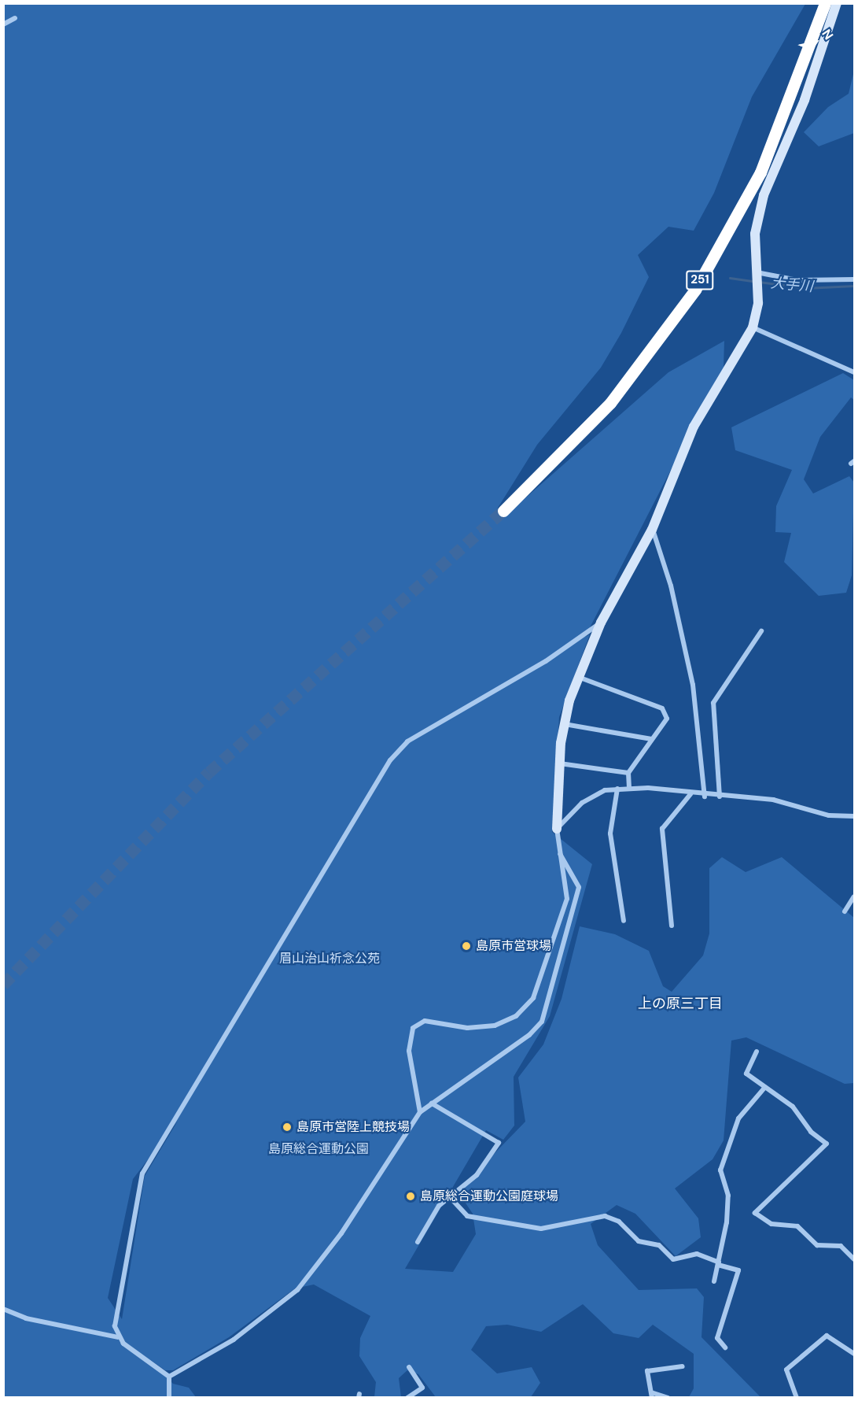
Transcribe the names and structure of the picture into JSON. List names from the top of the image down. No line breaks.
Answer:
{"streets":{"highway":["251"]},"districts":["上の原三丁目"],"water":["大手川"],"parks":["眉山治山祈念公苑","島原総合運動公園"],"places":["島原市営球場","島原市営陸上競技場","島原総合運動公園庭球場"],"north":"top right"}
